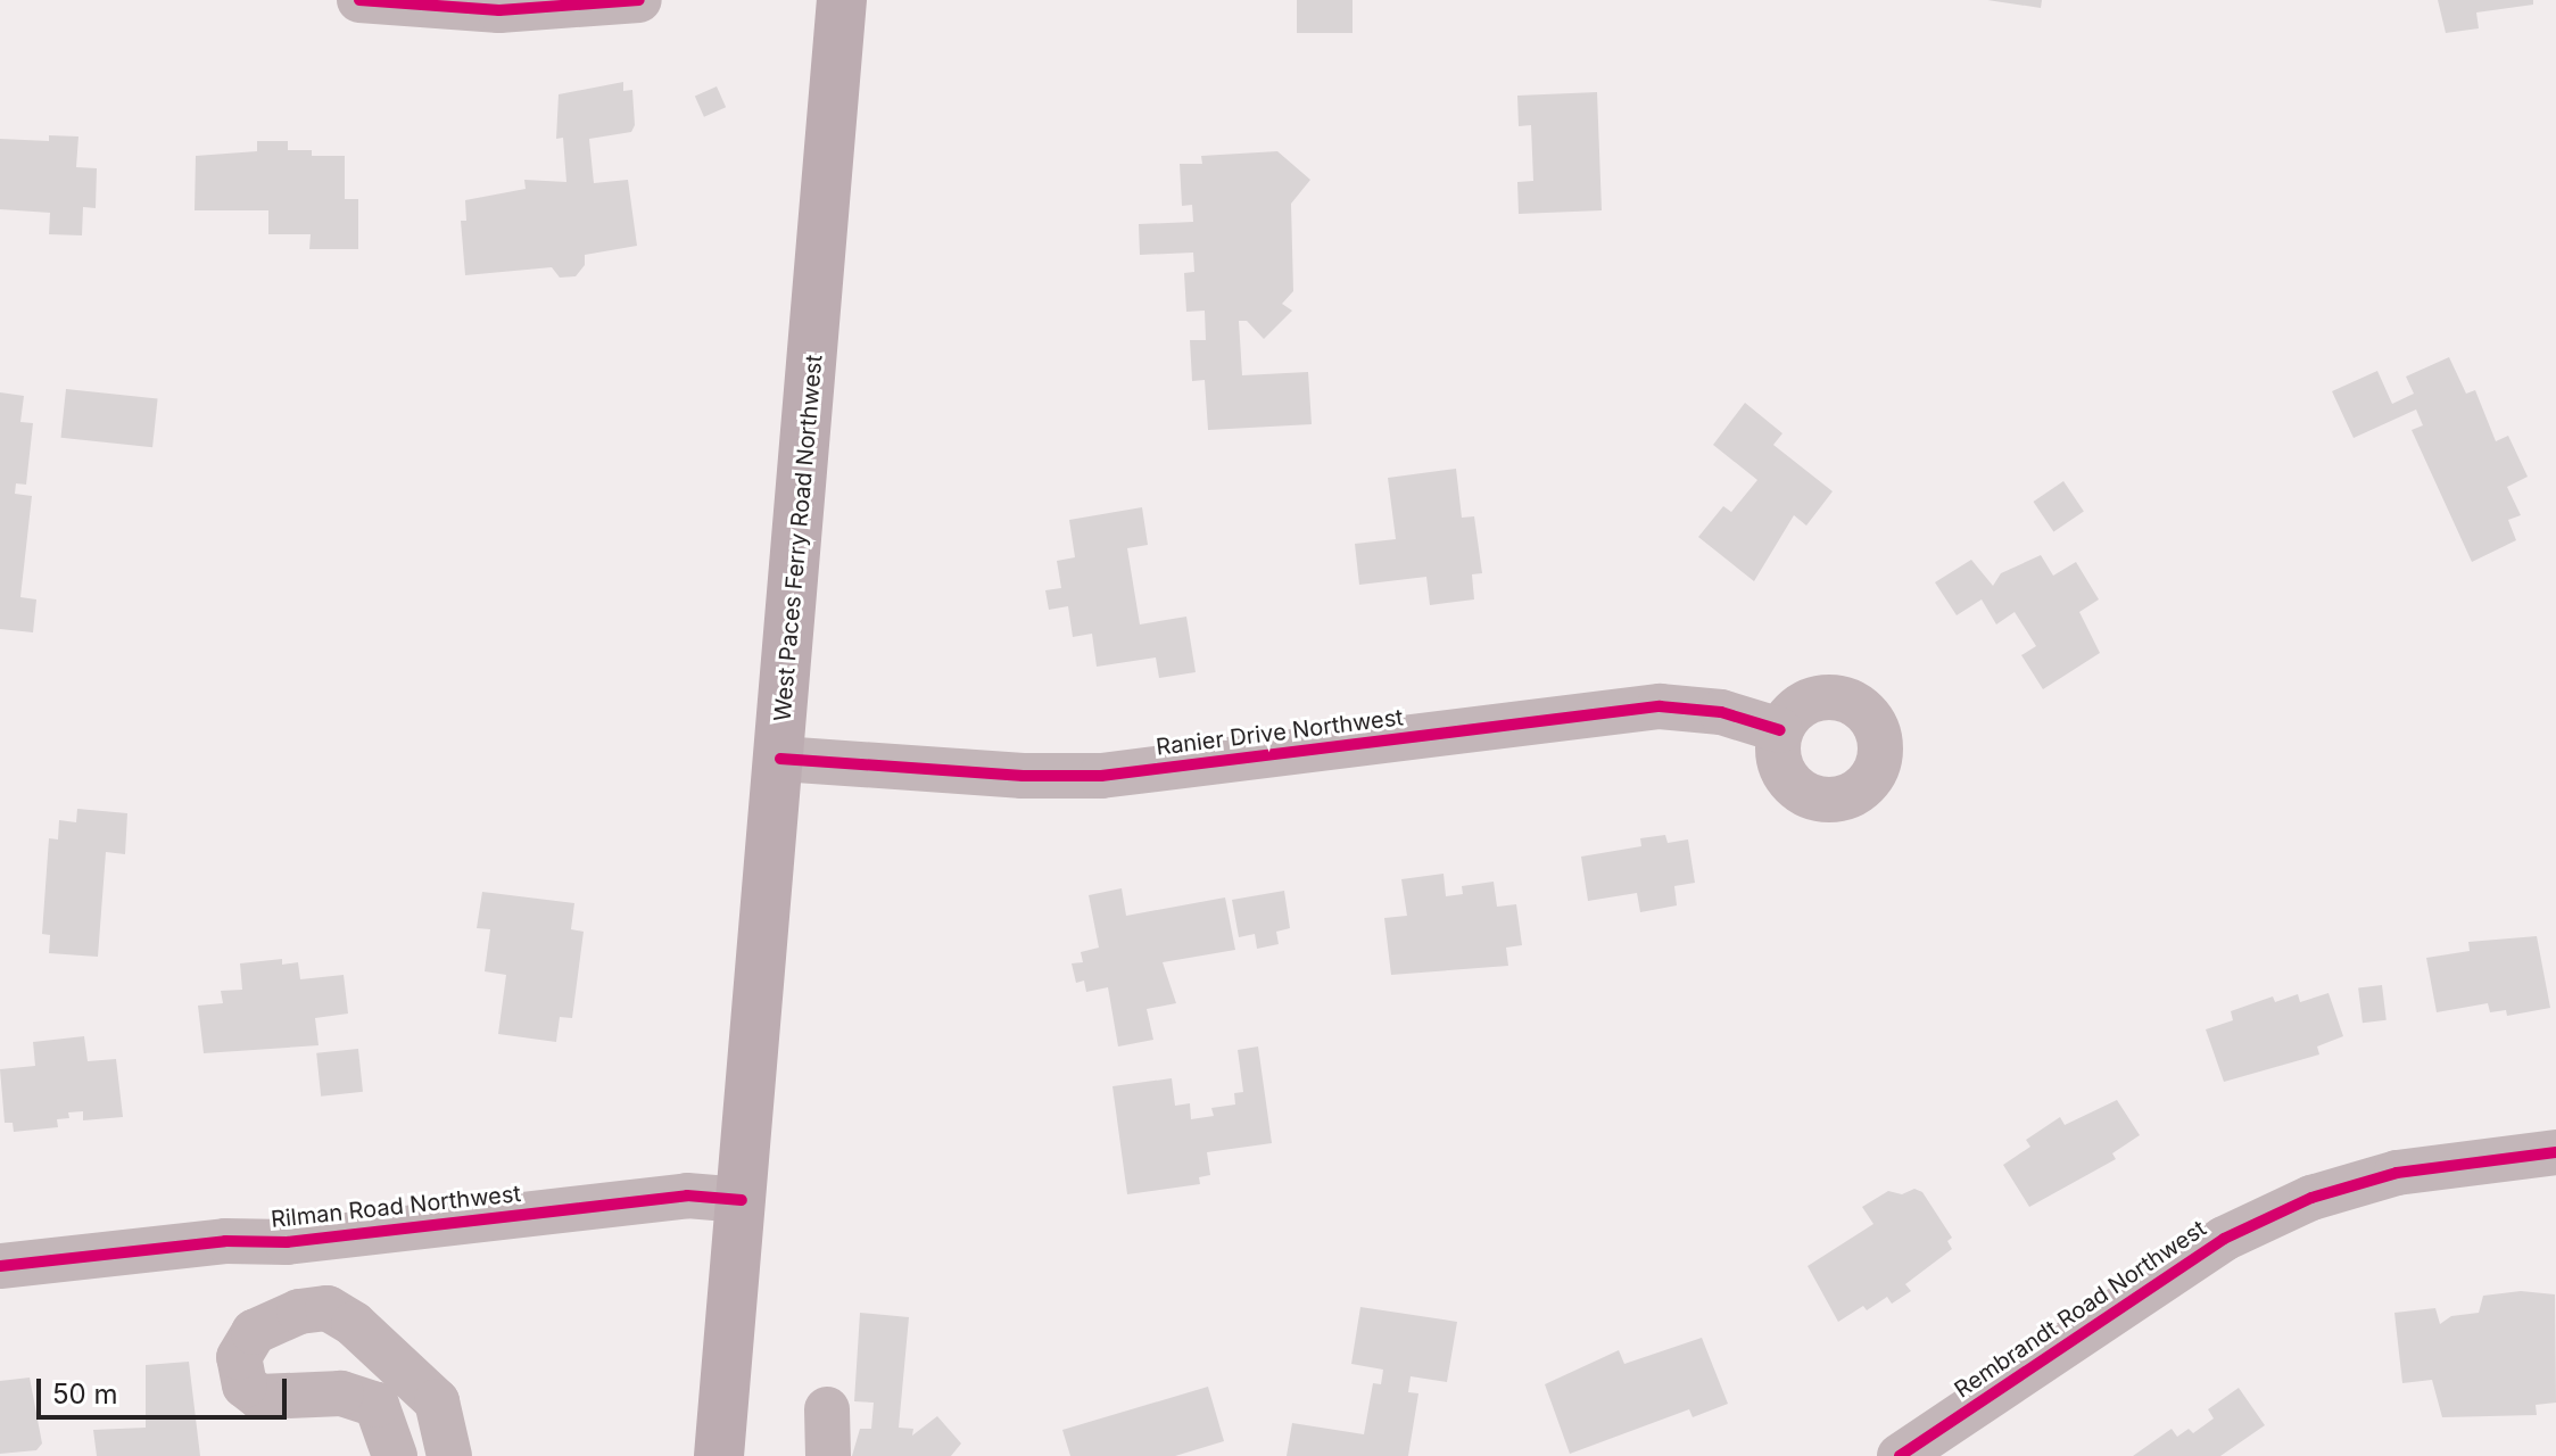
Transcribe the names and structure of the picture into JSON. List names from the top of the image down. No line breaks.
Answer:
{"streets":{"main road":["West Paces Ferry Road Northwest"],"street":["Ranier Drive Northwest","Rilman Road Northwest","Rembrandt Road Northwest"]},"crossings":[["West Paces Ferry Road Northwest","Ranier Drive Northwest"],["West Paces Ferry Road Northwest","Rilman Road Northwest"]],"scale_bar":"50 m"}
